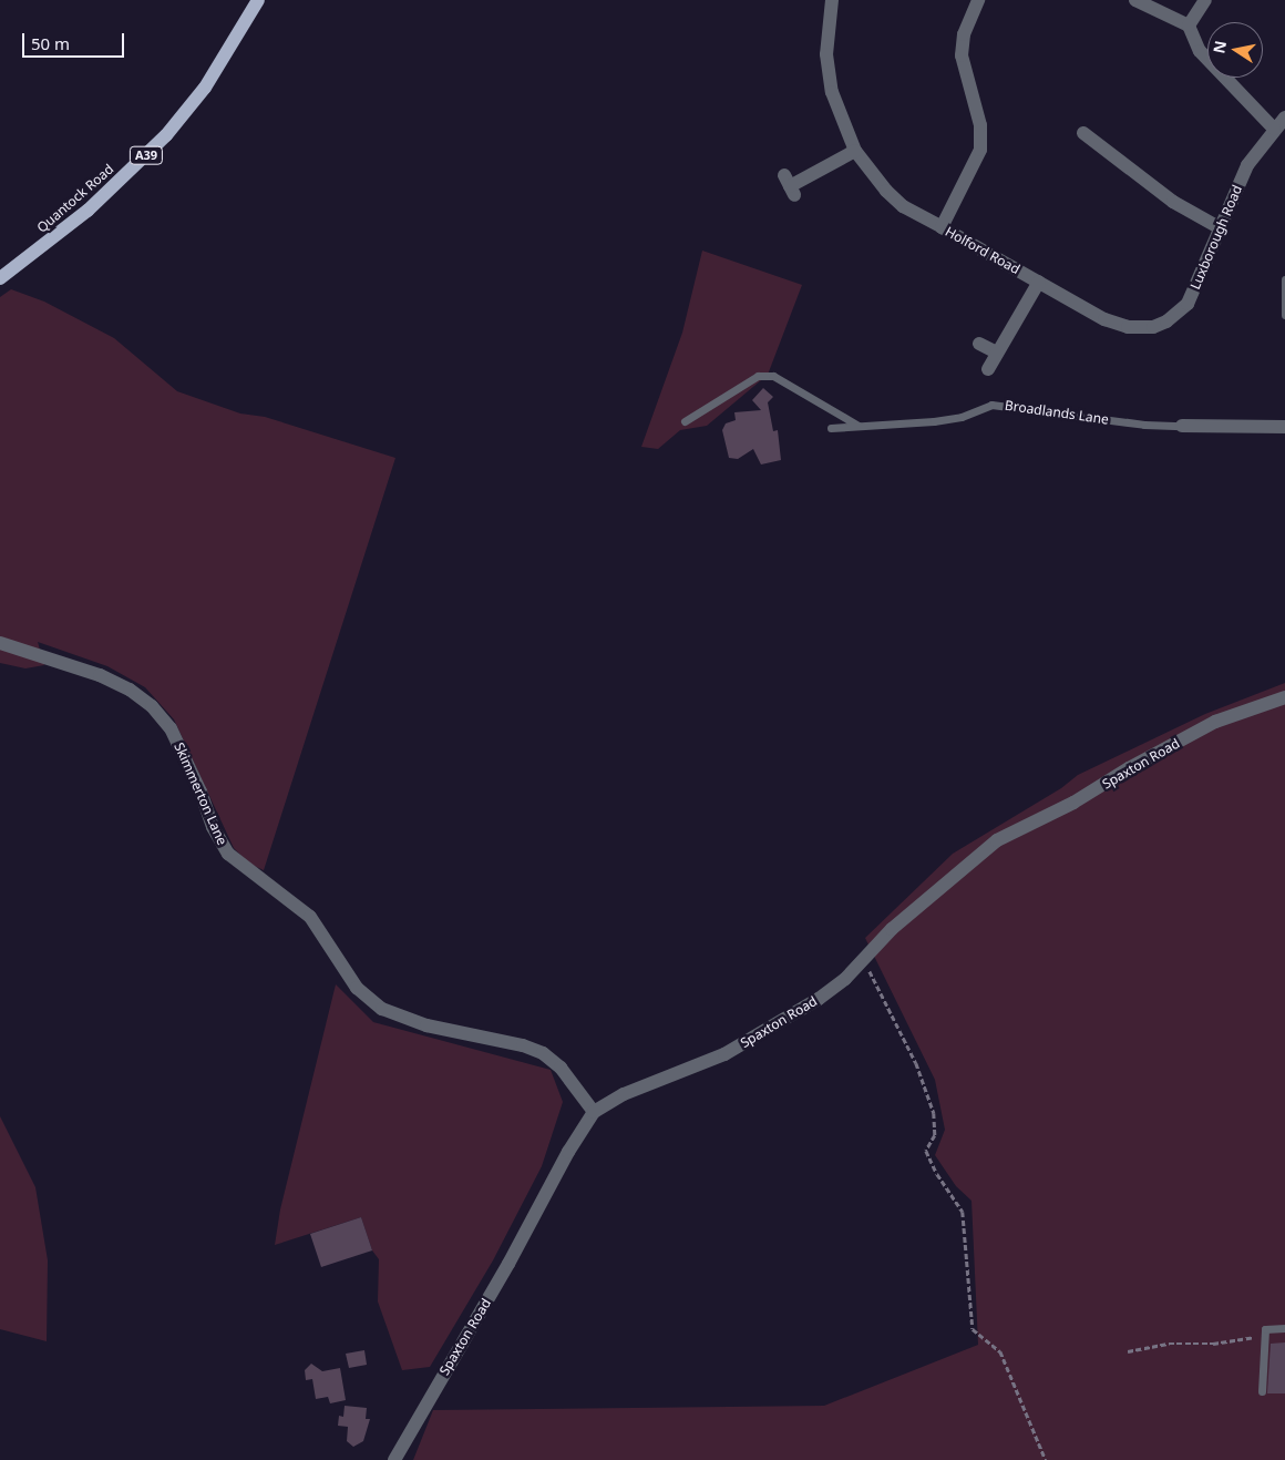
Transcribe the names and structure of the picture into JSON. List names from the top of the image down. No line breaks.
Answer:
{"streets":{"main road":["A39","Quantock Road"],"street":["Luxborough Road","Holford Road","Broadlands Lane","Spaxton Road","Skimmerton Lane"]},"crossings":[["Luxborough Road","Holford Road"],["Spaxton Road","Skimmerton Lane"]],"scale_bar":"50 m","north":"left"}
